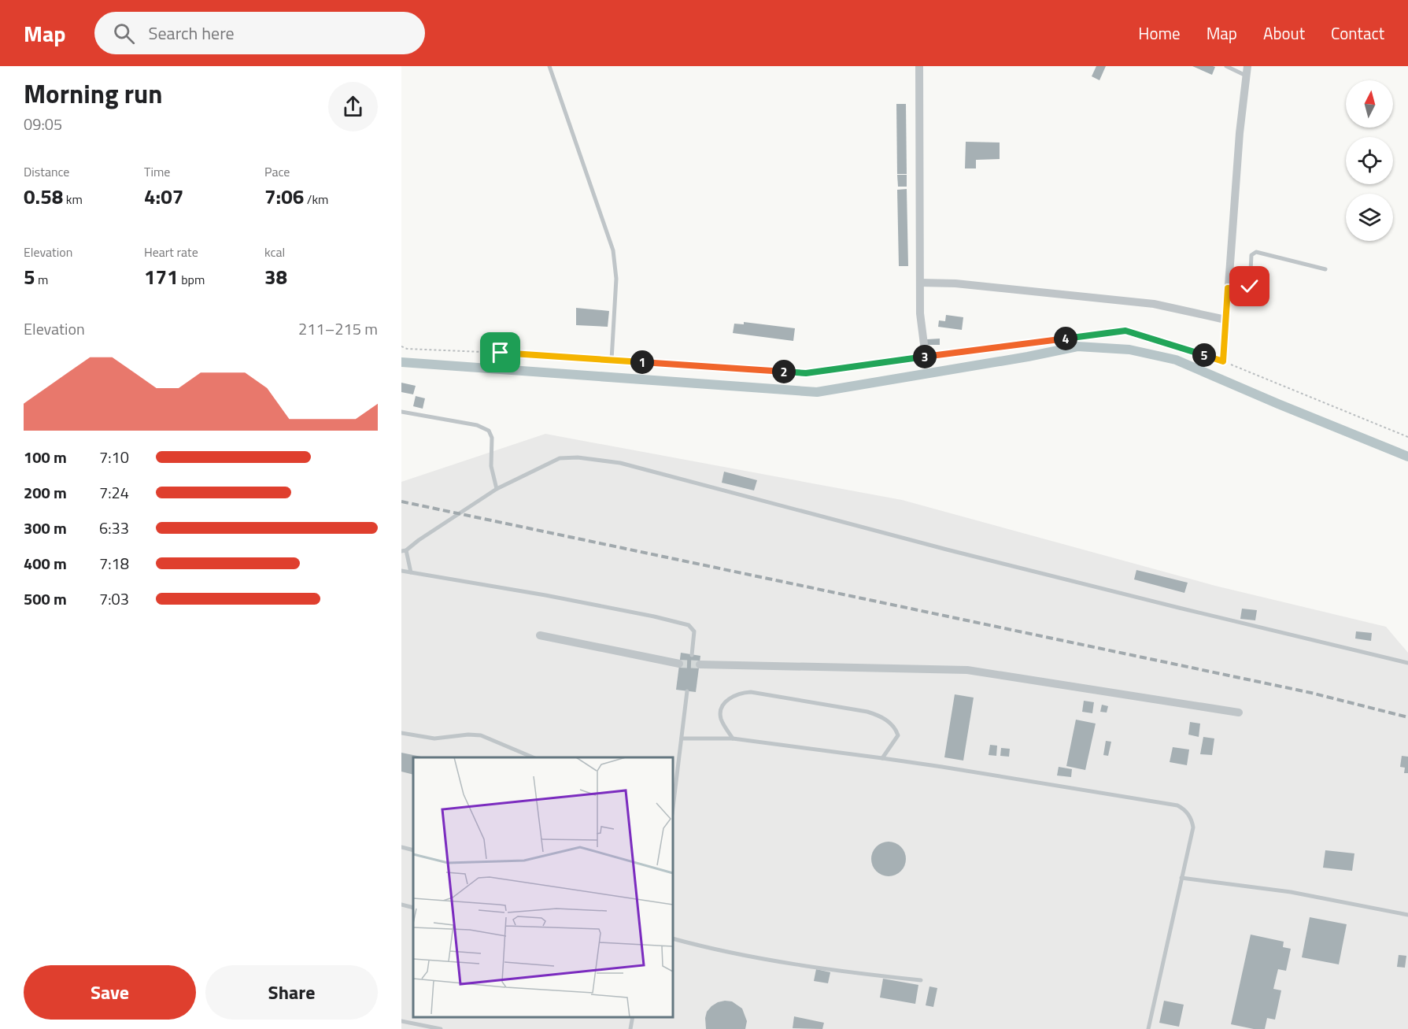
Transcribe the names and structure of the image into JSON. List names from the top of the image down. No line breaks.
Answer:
{"north":"top","page":{"header":"Map","search":"Search here","nav":["Home","Map","About","Contact"],"heading":["Morning run","09:05"],"stats":[["Distance","0.58 km"],["Time","4:07"],["Pace","7:06 /km"],["Elevation","5 m"],["Heart rate","171 bpm"],["kcal","38"]],"chart":["Elevation","211–215 m"],"pins":["4","5","3","1","2"],"list":[{"name":"100 m","note":"7:10"},{"name":"200 m","note":"7:24"},{"name":"300 m","note":"6:33"},{"name":"400 m","note":"7:18"},{"name":"500 m","note":"7:03"}],"buttons":["Save","Share"]}}
